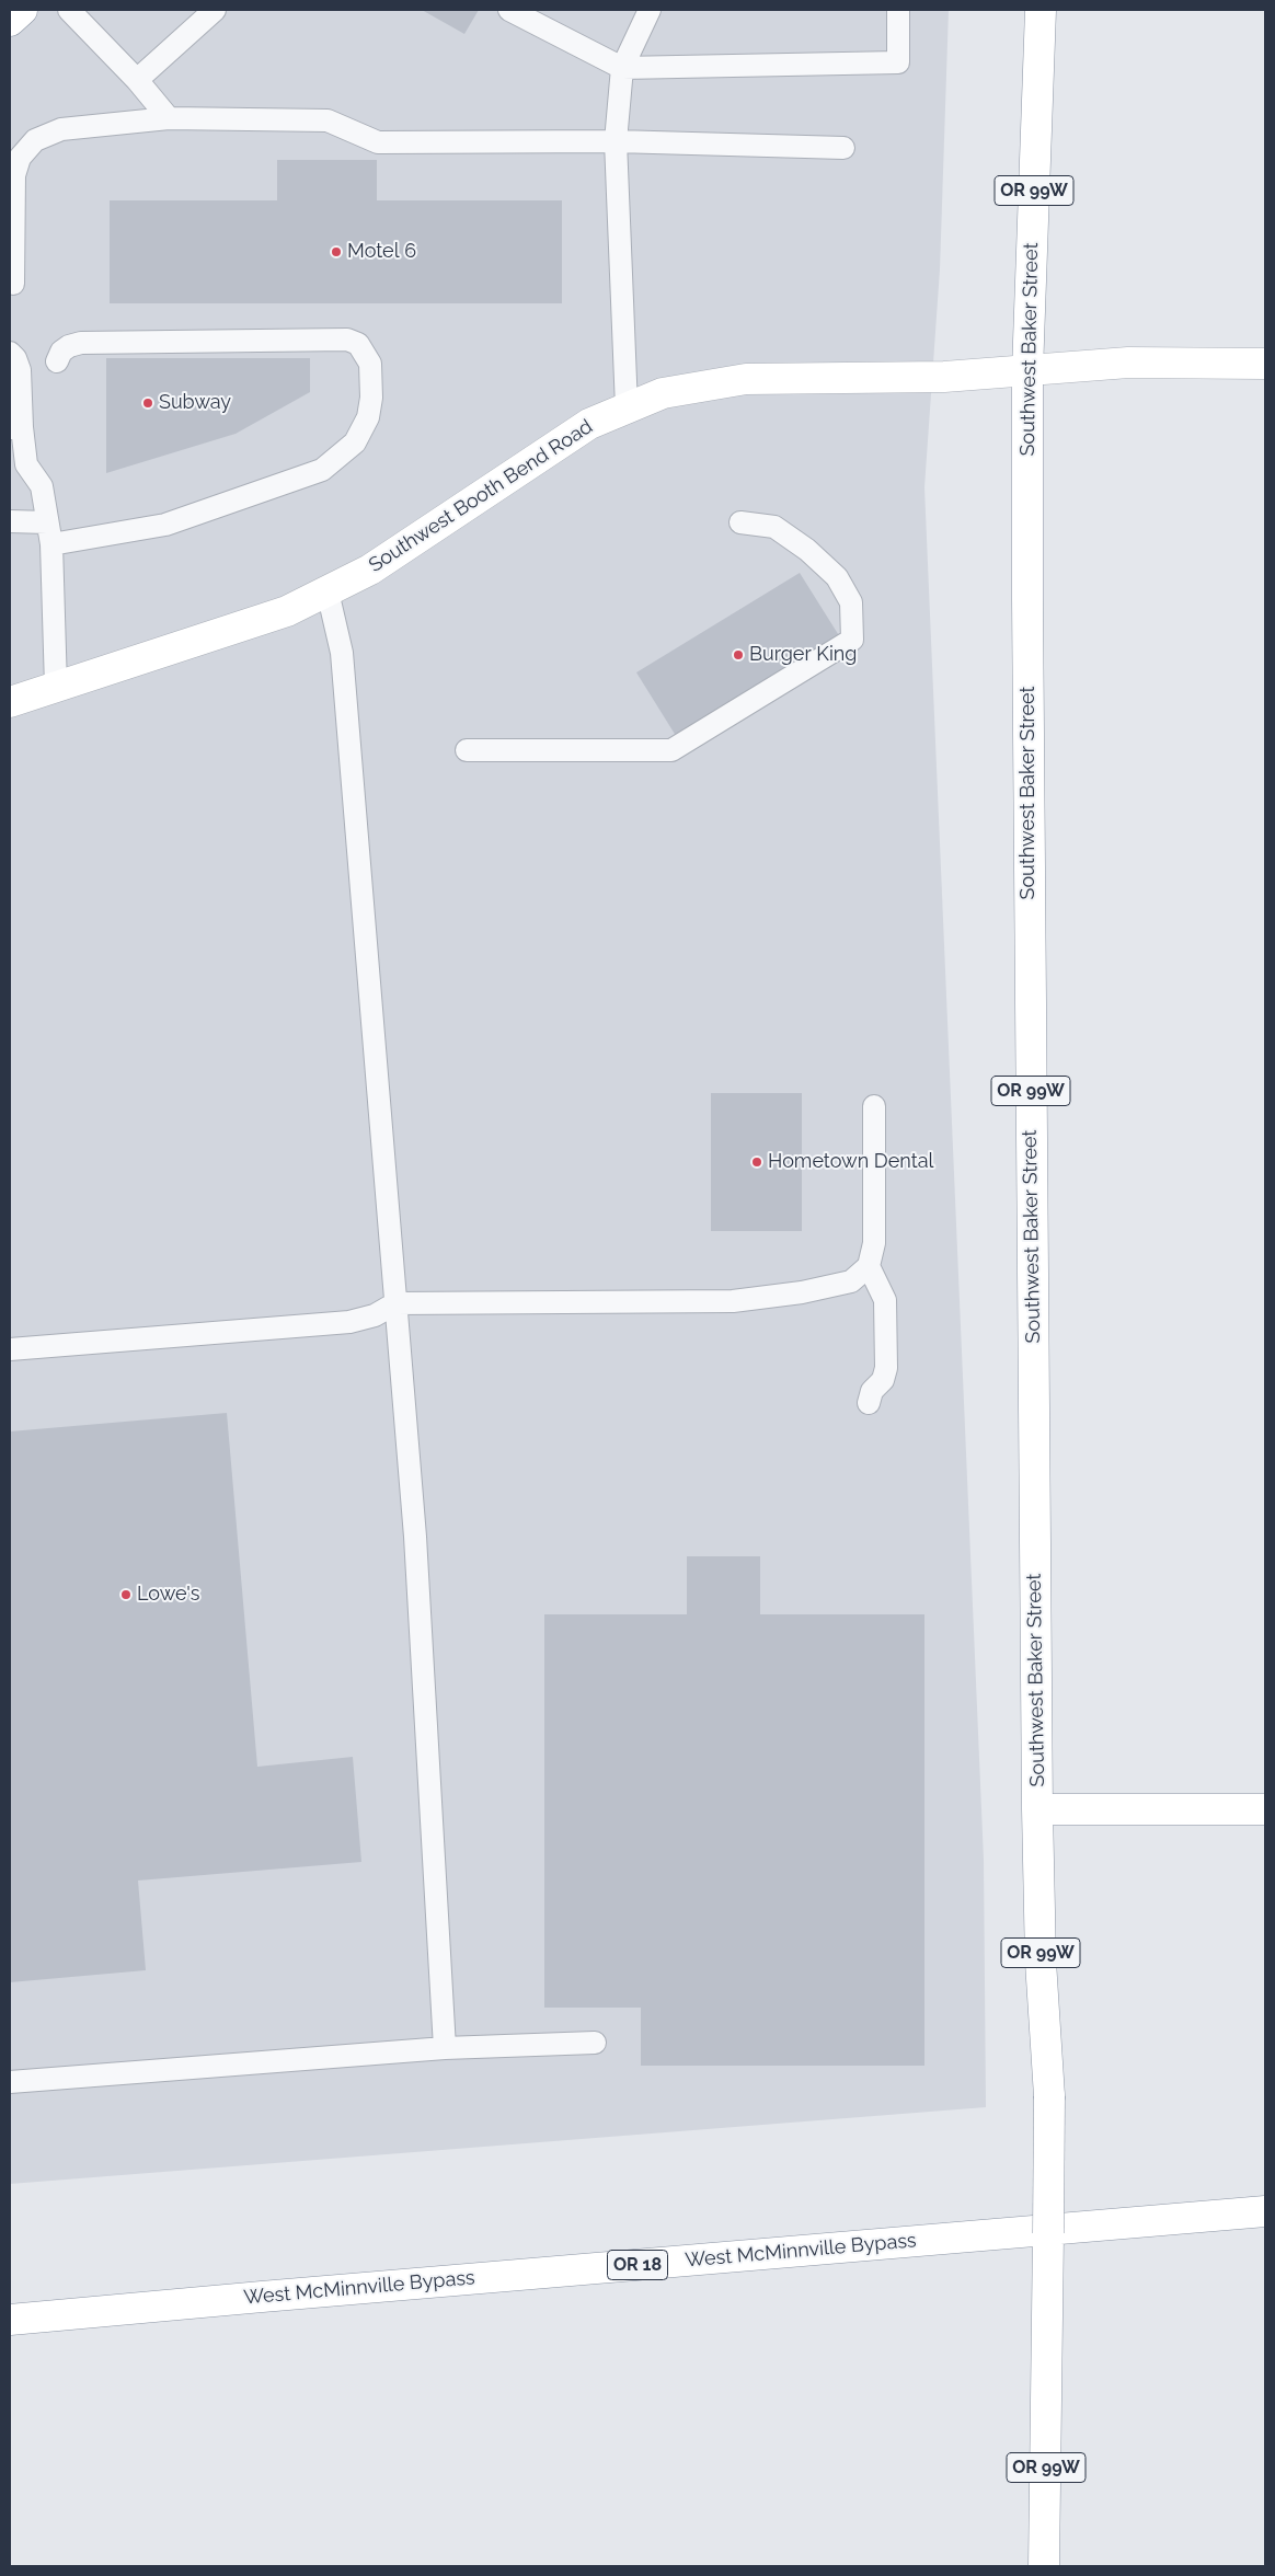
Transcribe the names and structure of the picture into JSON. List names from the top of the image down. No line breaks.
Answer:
{"streets":{"main road":["OR 99W","Southwest Baker Street","Southwest Booth Bend Road","West McMinnville Bypass","OR 18"]},"crossings":[["Southwest Baker Street","Southwest Booth Bend Road"]],"places":["Motel 6","Subway","Burger King","Hometown Dental","Lowe's"]}
